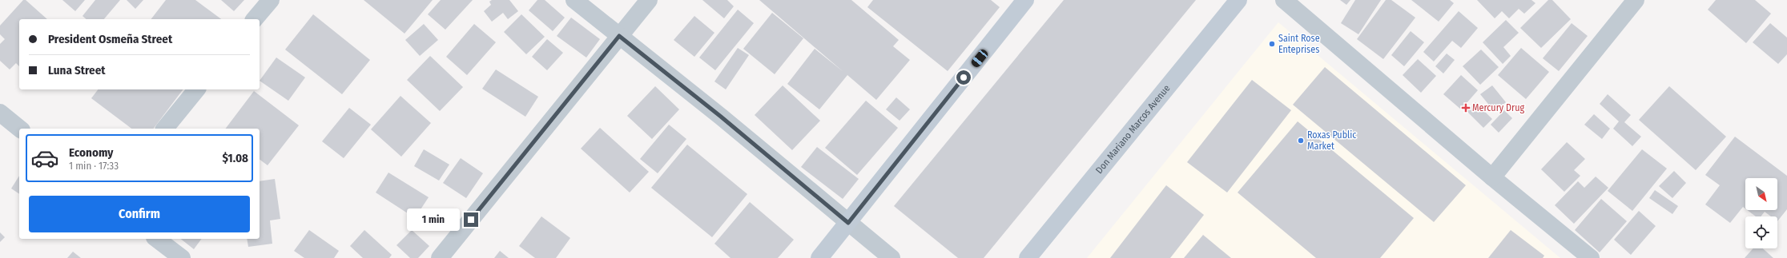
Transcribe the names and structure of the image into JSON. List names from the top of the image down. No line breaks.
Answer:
{"streets":{"main road":["Don Mariano Marcos Avenue"]},"places":{"other":["Saint Rose Enteprises","Roxas Public Market"],"health":["Mercury Drug"]},"north":"bottom right","page":{"banner":["President Osmeña Street","Luna Street"],"list":[{"name":"Economy","note":"1 min · 17:33","value":"$1.08"}],"buttons":"Confirm","bubble":"1 min"}}
